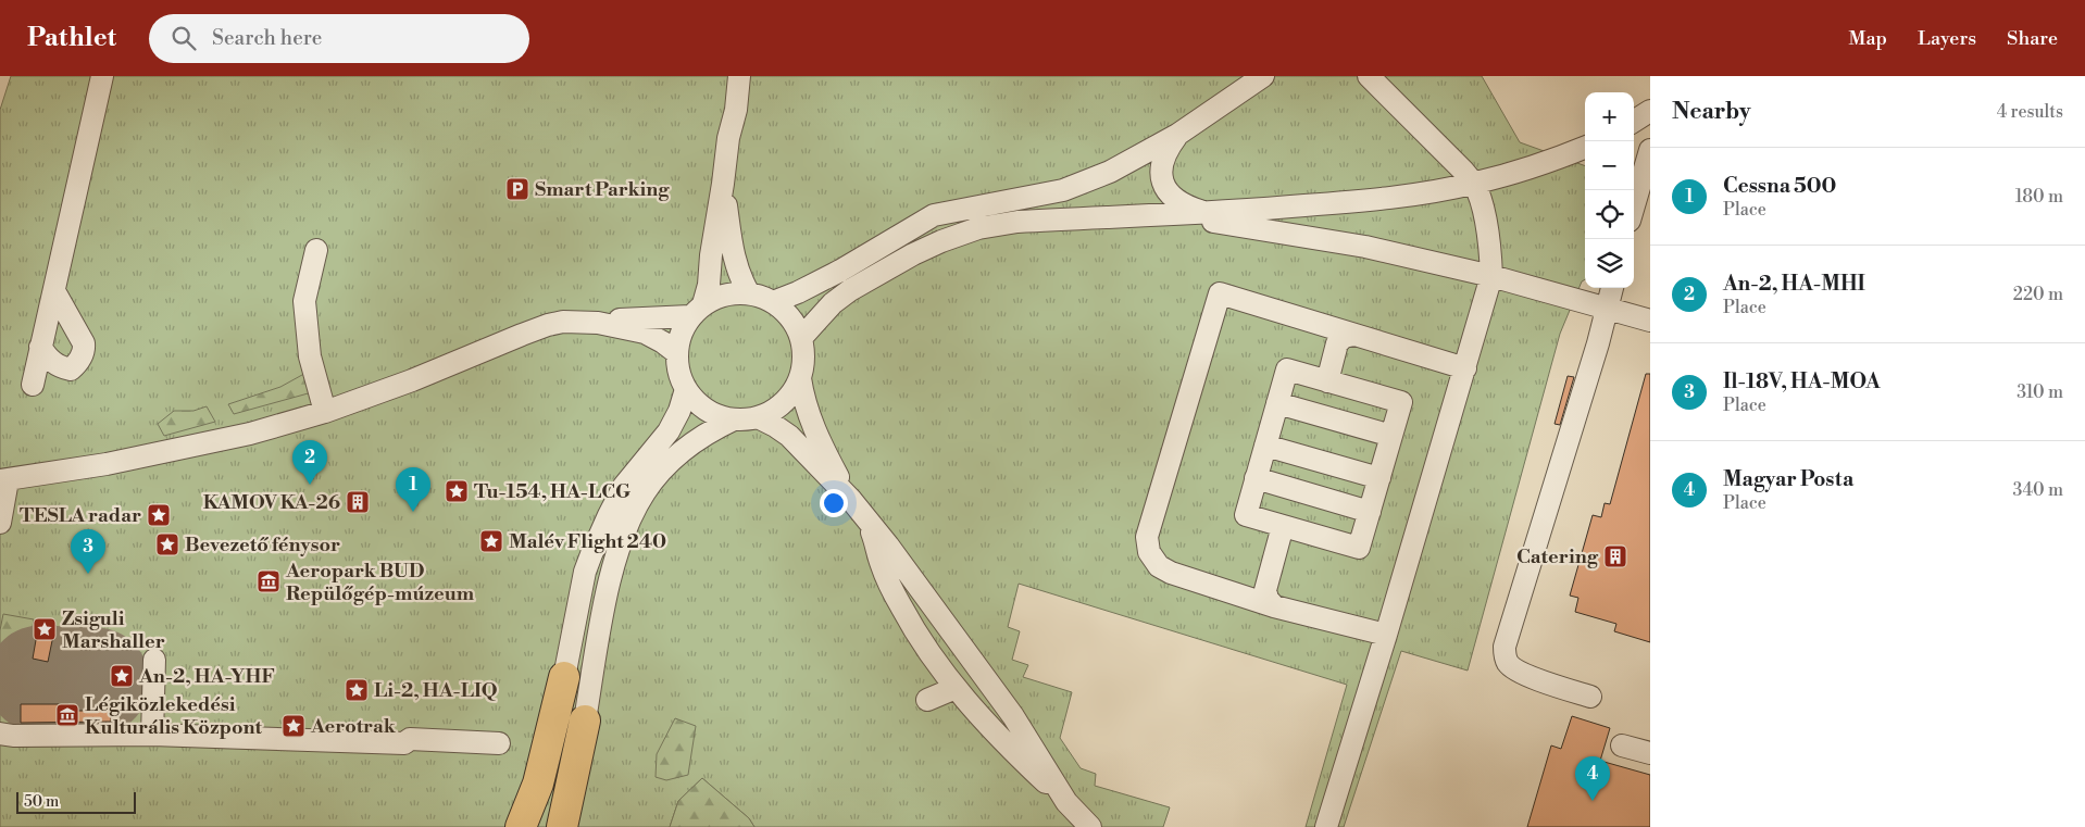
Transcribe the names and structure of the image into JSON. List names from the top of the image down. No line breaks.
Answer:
{"places":{"parking":["Smart Parking"],"place":["Tu-154, HA-LCG","TESLA radar","Malév Flight 240","Bevezető fénysor","Zsiguli Marshaller","An-2, HA-YHF","Li-2, HA-LIQ","Aerotrak"],"building":["KAMOV KA-26","Catering"],"museum":["Aeropark BUD Repülőgép-múzeum","Légiközlekedési Kulturális Központ"]},"scale_bar":"50 m","page":{"header":"Pathlet","search":"Search here","nav":["Map","Layers","Share"],"heading":["Nearby","4 results"],"map_buttons":["+","−"],"list":[{"mark":"1","name":"Cessna 500","note":"Place","value":"180 m"},{"mark":"2","name":"An-2, HA-MHI","note":"Place","value":"220 m"},{"mark":"3","name":"Il-18V, HA-MOA","note":"Place","value":"310 m"},{"mark":"4","name":"Magyar Posta","note":"Place","value":"340 m"}],"pins":["2","1","3","4"],"scale":"50 m"}}
